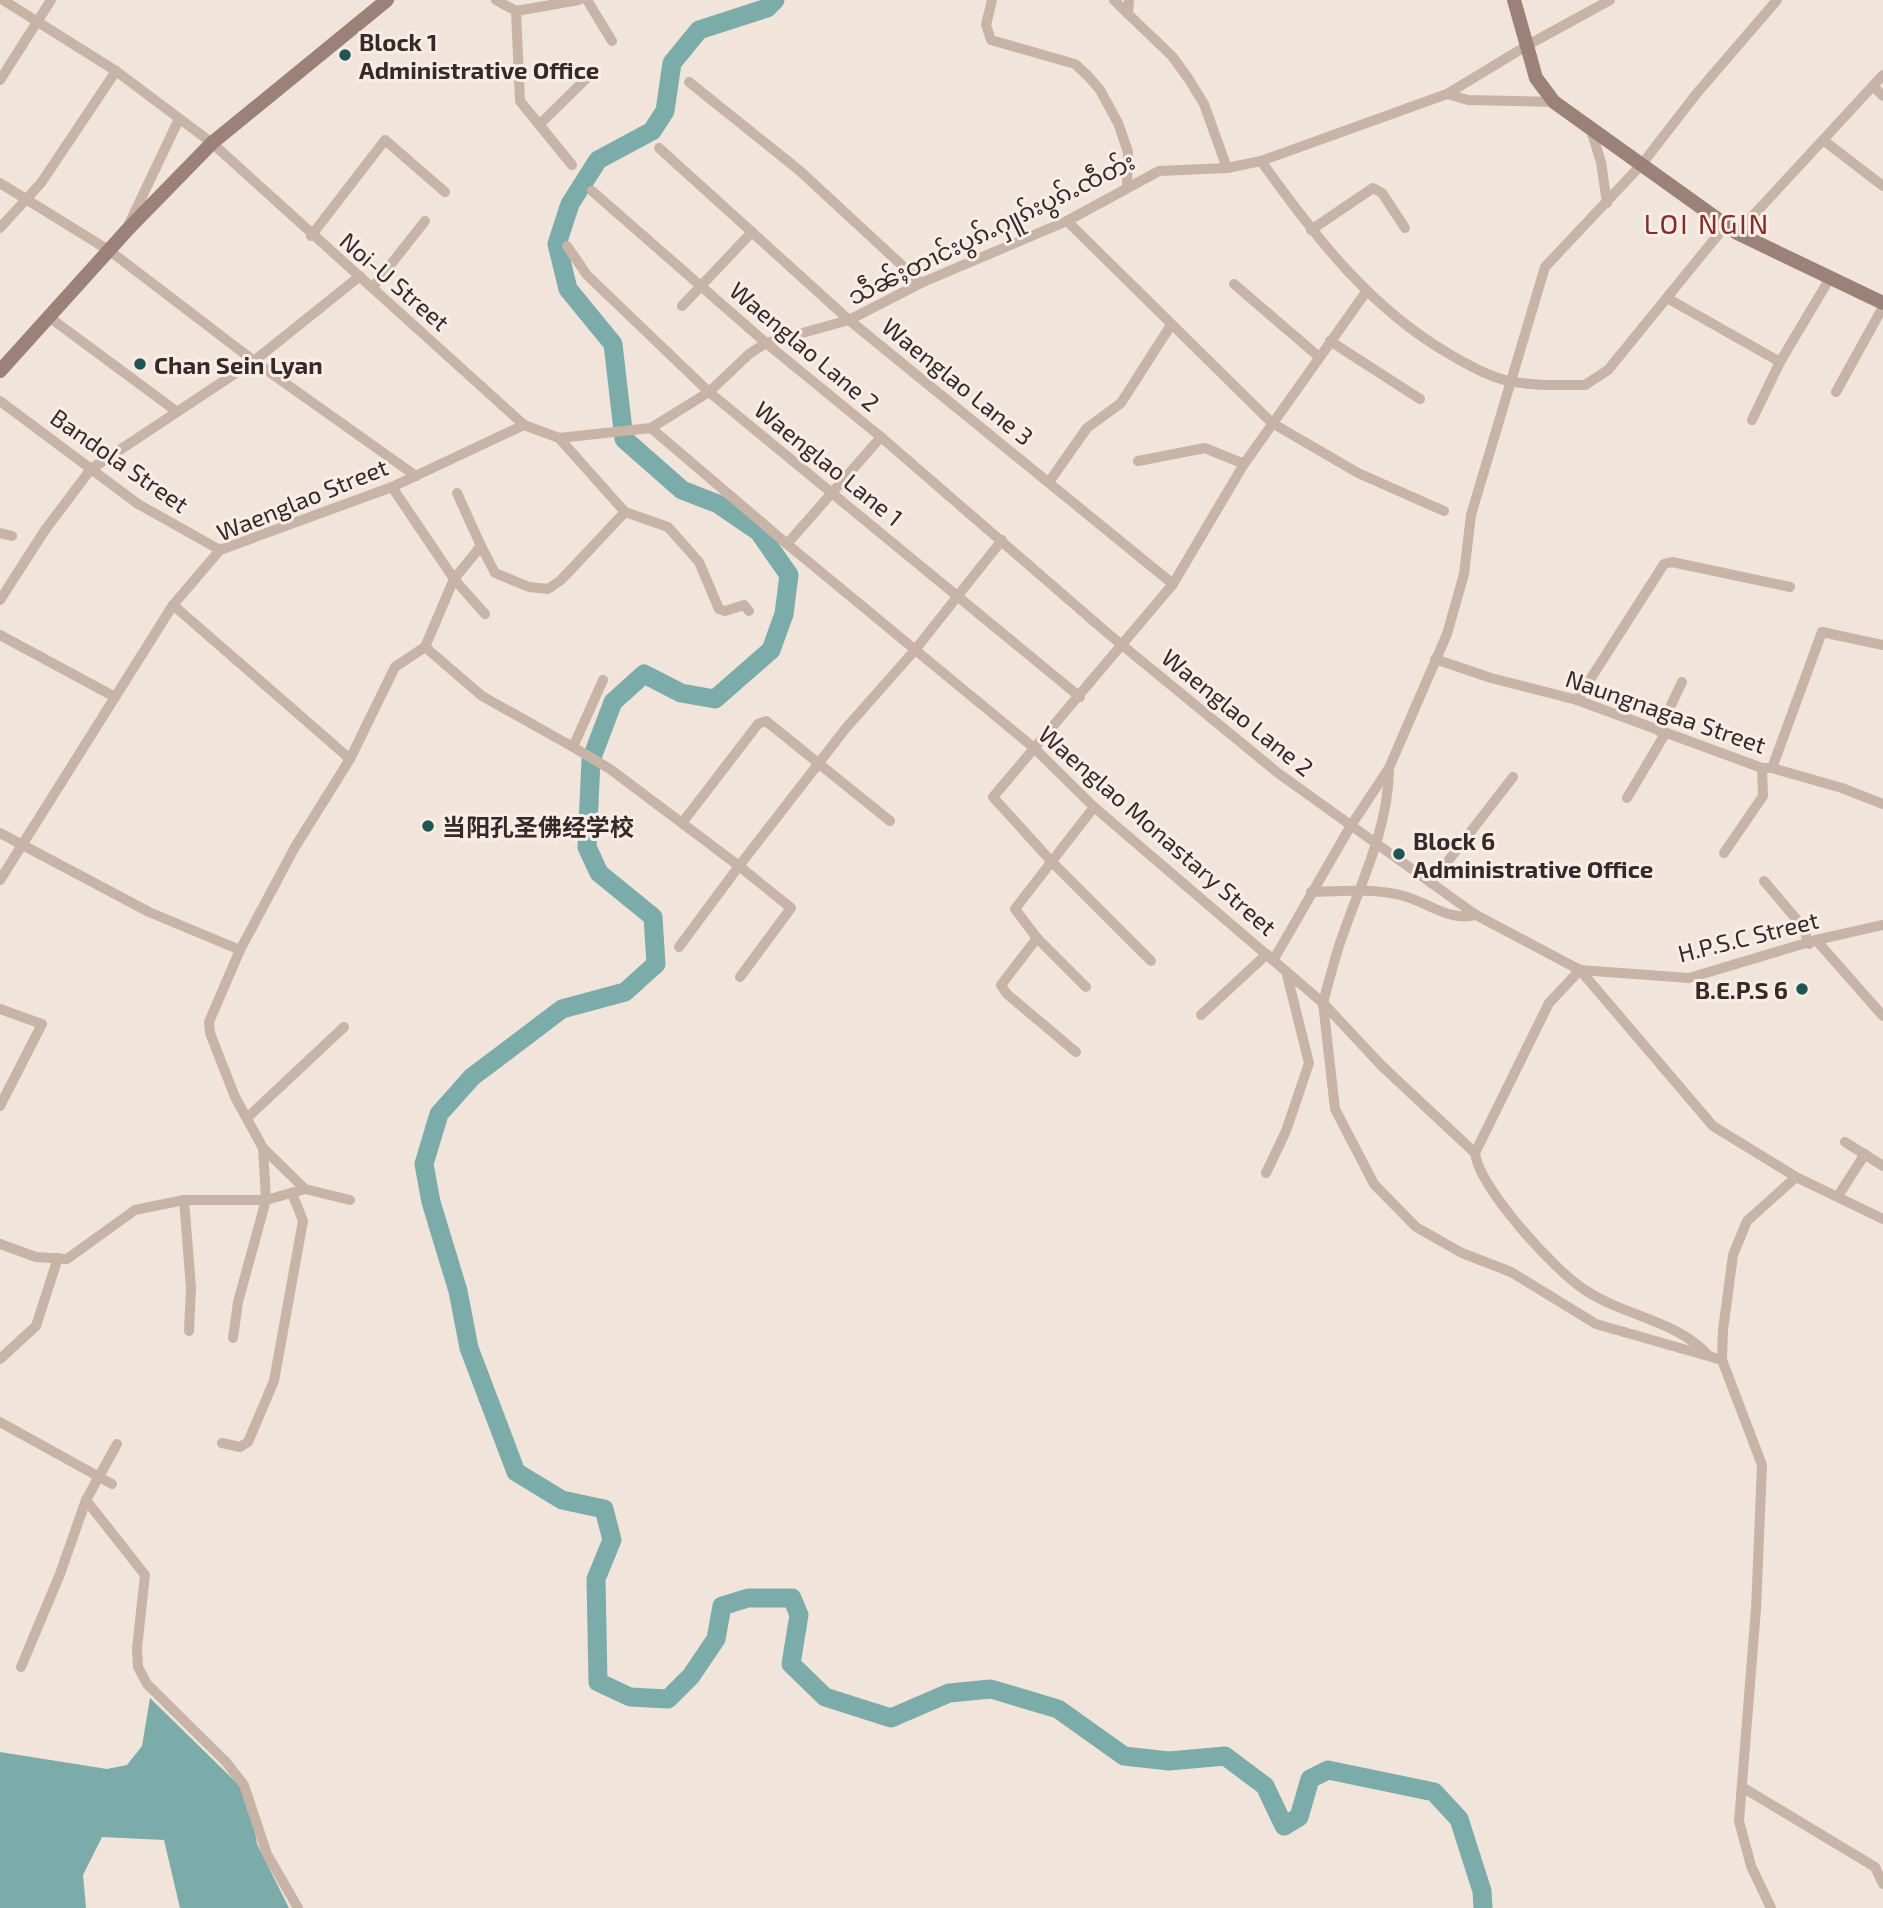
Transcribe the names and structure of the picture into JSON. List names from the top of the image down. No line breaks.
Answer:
{"streets":{"street":["သဵၼ်ႈတၢင်းပွၵ်ႉႁူၵ်းပွၵ်ႉၸဵတ်း","Noi-U Street","Waenglao Lane 2","Waenglao Lane 3","Bandola Street","Waenglao Lane 1","Waenglao Street","Naungnagaa Street","Waenglao Monastary Street","H.P.S.C Street"]},"crossings":[["သဵၼ်ႈတၢင်းပွၵ်ႉႁူၵ်းပွၵ်ႉၸဵတ်း","Noi-U Street"],["သဵၼ်ႈတၢင်းပွၵ်ႉႁူၵ်းပွၵ်ႉၸဵတ်း","Waenglao Lane 2"],["သဵၼ်ႈတၢင်းပွၵ်ႉႁူၵ်းပွၵ်ႉၸဵတ်း","Waenglao Lane 3"],["သဵၼ်ႈတၢင်းပွၵ်ႉႁူၵ်းပွၵ်ႉၸဵတ်း","Waenglao Lane 1"],["သဵၼ်ႈတၢင်းပွၵ်ႉႁူၵ်းပွၵ်ႉၸဵတ်း","Waenglao Monastary Street"],["Noi-U Street","Waenglao Street"],["Waenglao Lane 2","Waenglao Monastary Street"],["Waenglao Lane 2","H.P.S.C Street"],["Bandola Street","Waenglao Street"],["Naungnagaa Street","Waenglao Monastary Street"]],"districts":["LOI NGIN"],"places":["Block 1 Administrative Office","Chan Sein Lyan","当阳孔圣佛经学校","Block 6 Administrative Office","B.E.P.S 6"]}
